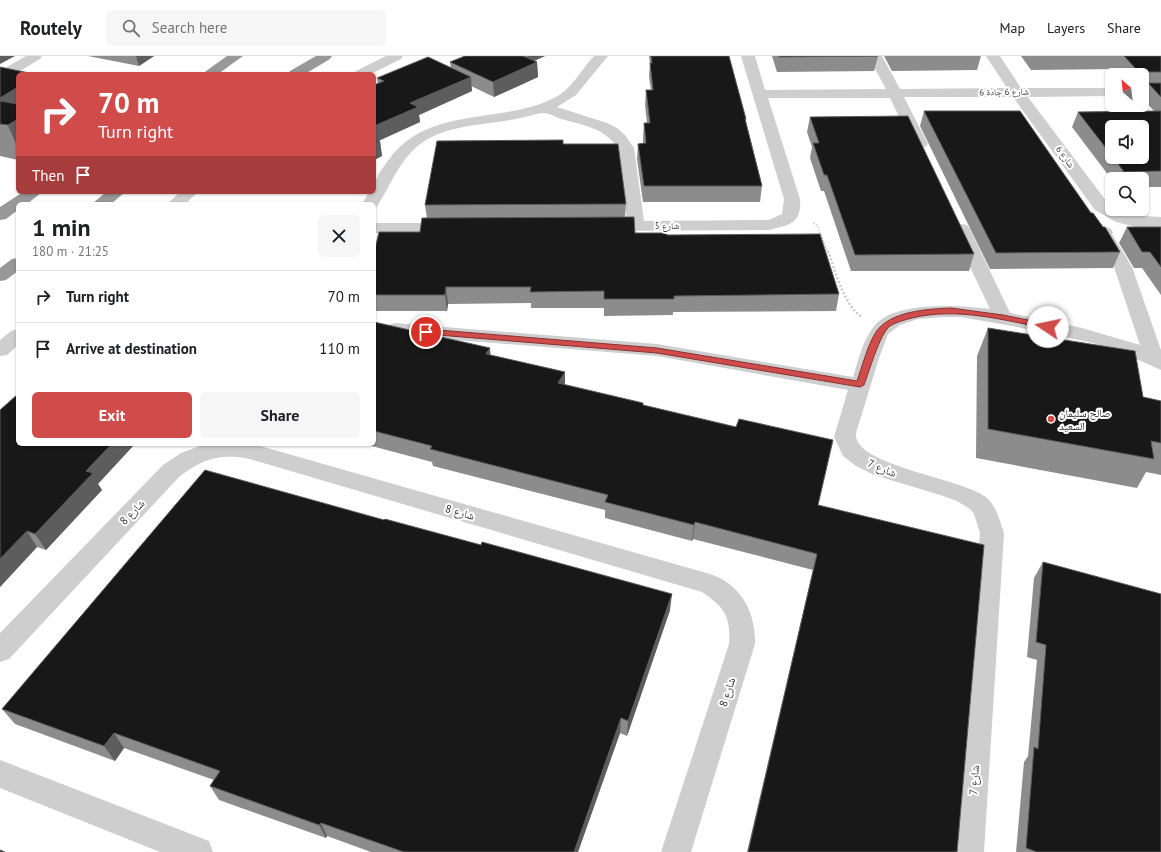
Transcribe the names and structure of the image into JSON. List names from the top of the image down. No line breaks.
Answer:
{"streets":{"street":["شارع 6 جادة 6","شارع 6","شارع 5","شارع 7","شارع 8"]},"crossings":[["شارع 6 جادة 6","شارع 6"]],"places":["صالح سليمان السعيد"],"north":"top left","page":{"header":"Routely","search":"Search here","nav":["Map","Layers","Share"],"turn":["70 m","Turn right"],"then":"Then","heading":["1 min","180 m · 21:25"],"list":[{"name":"Turn right","value":"70 m"},{"name":"Arrive at destination","value":"110 m"}],"buttons":["Exit","Share"]}}
